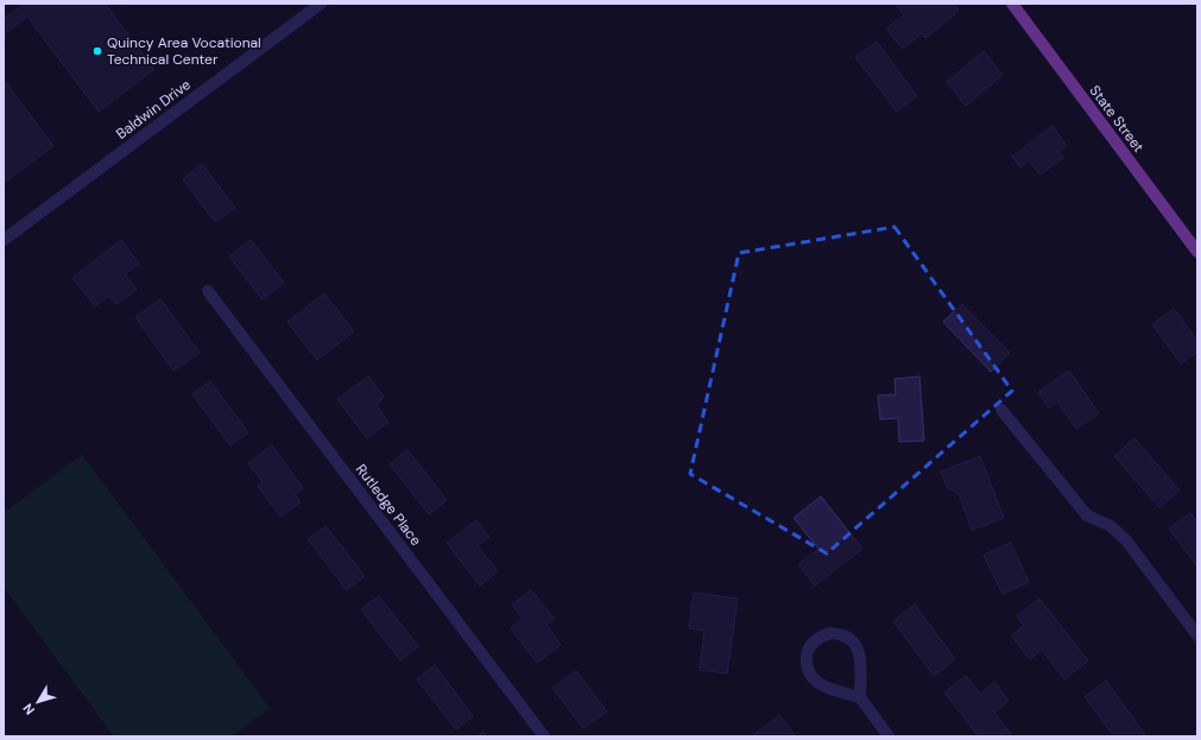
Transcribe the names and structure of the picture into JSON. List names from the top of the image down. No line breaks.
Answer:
{"streets":{"main road":["State Street"],"street":["Baldwin Drive","Rutledge Place"]},"places":["Quincy Area Vocational Technical Center"],"north":"bottom left"}
